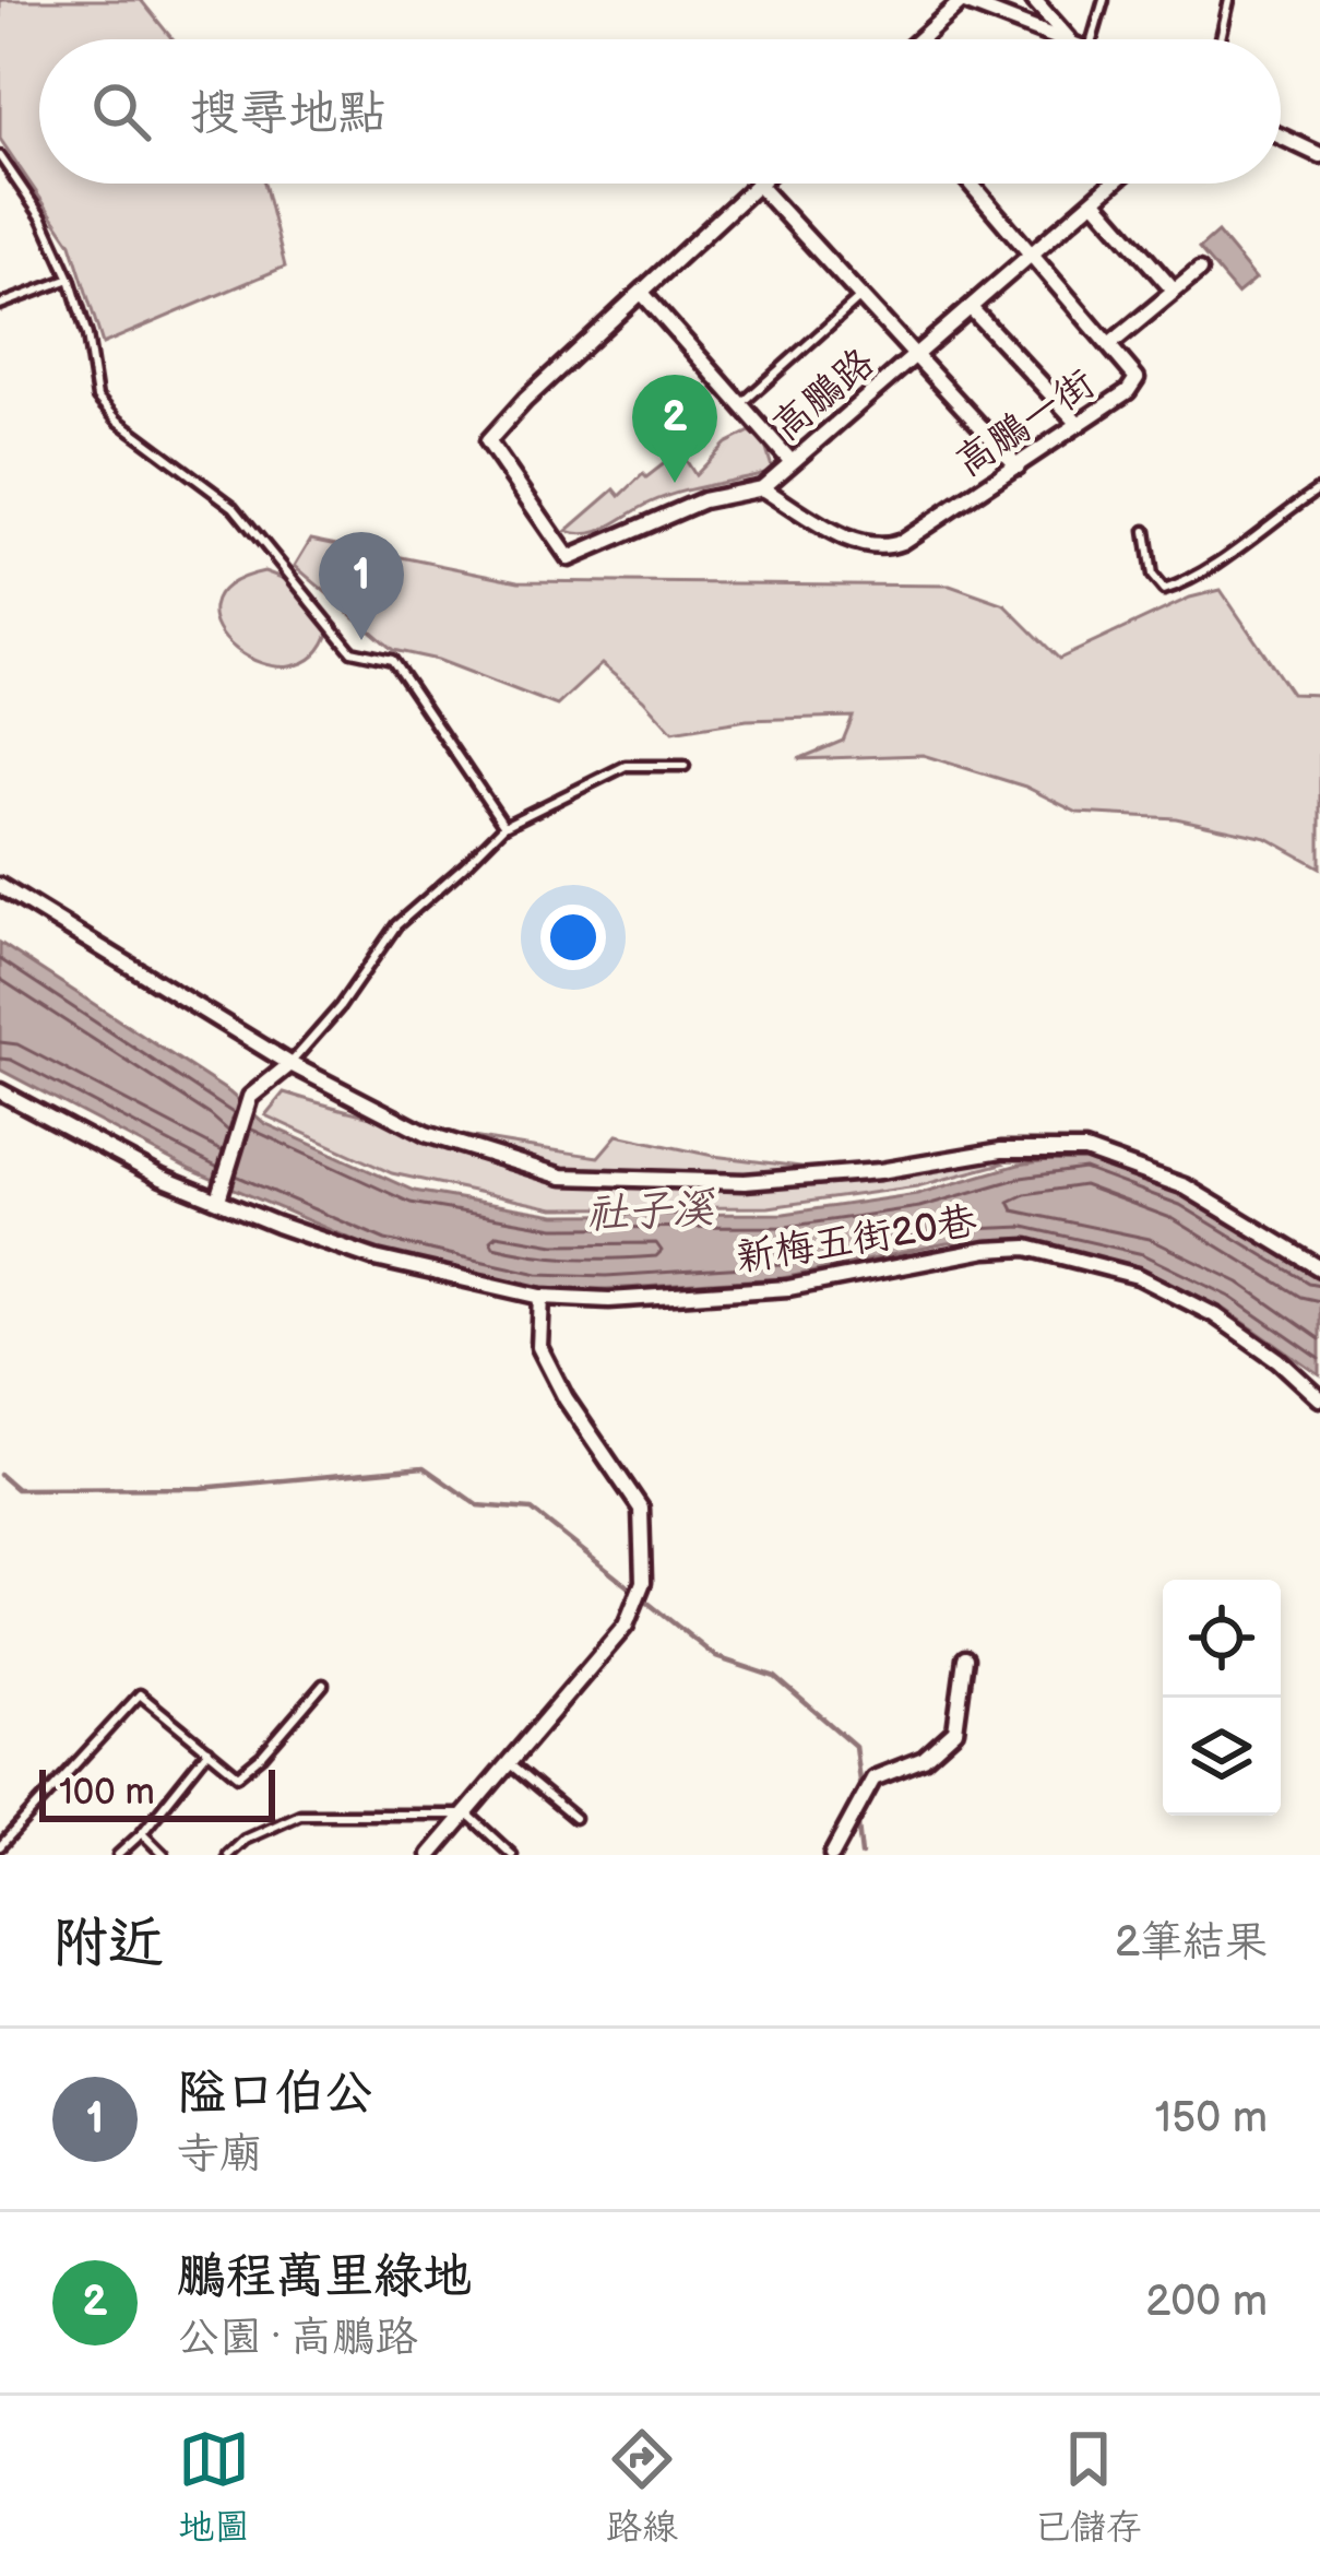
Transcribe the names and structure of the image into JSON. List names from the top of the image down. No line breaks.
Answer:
{"streets":{"street":["高鵬路","高鵬一街","新梅五街20巷"]},"crossings":[["高鵬路","高鵬一街"]],"water":["社子溪"],"scale_bar":"100 m","page":{"search":"搜尋地點","pins":["2","1"],"scale":"100 m","heading":["附近","2筆結果"],"list":[{"mark":"1","name":"隘口伯公","note":"寺廟","value":"150 m"},{"mark":"2","name":"鵬程萬里綠地","note":"公園 · 高鵬路","value":"200 m"}],"nav":["地圖","路線","已儲存"]}}
